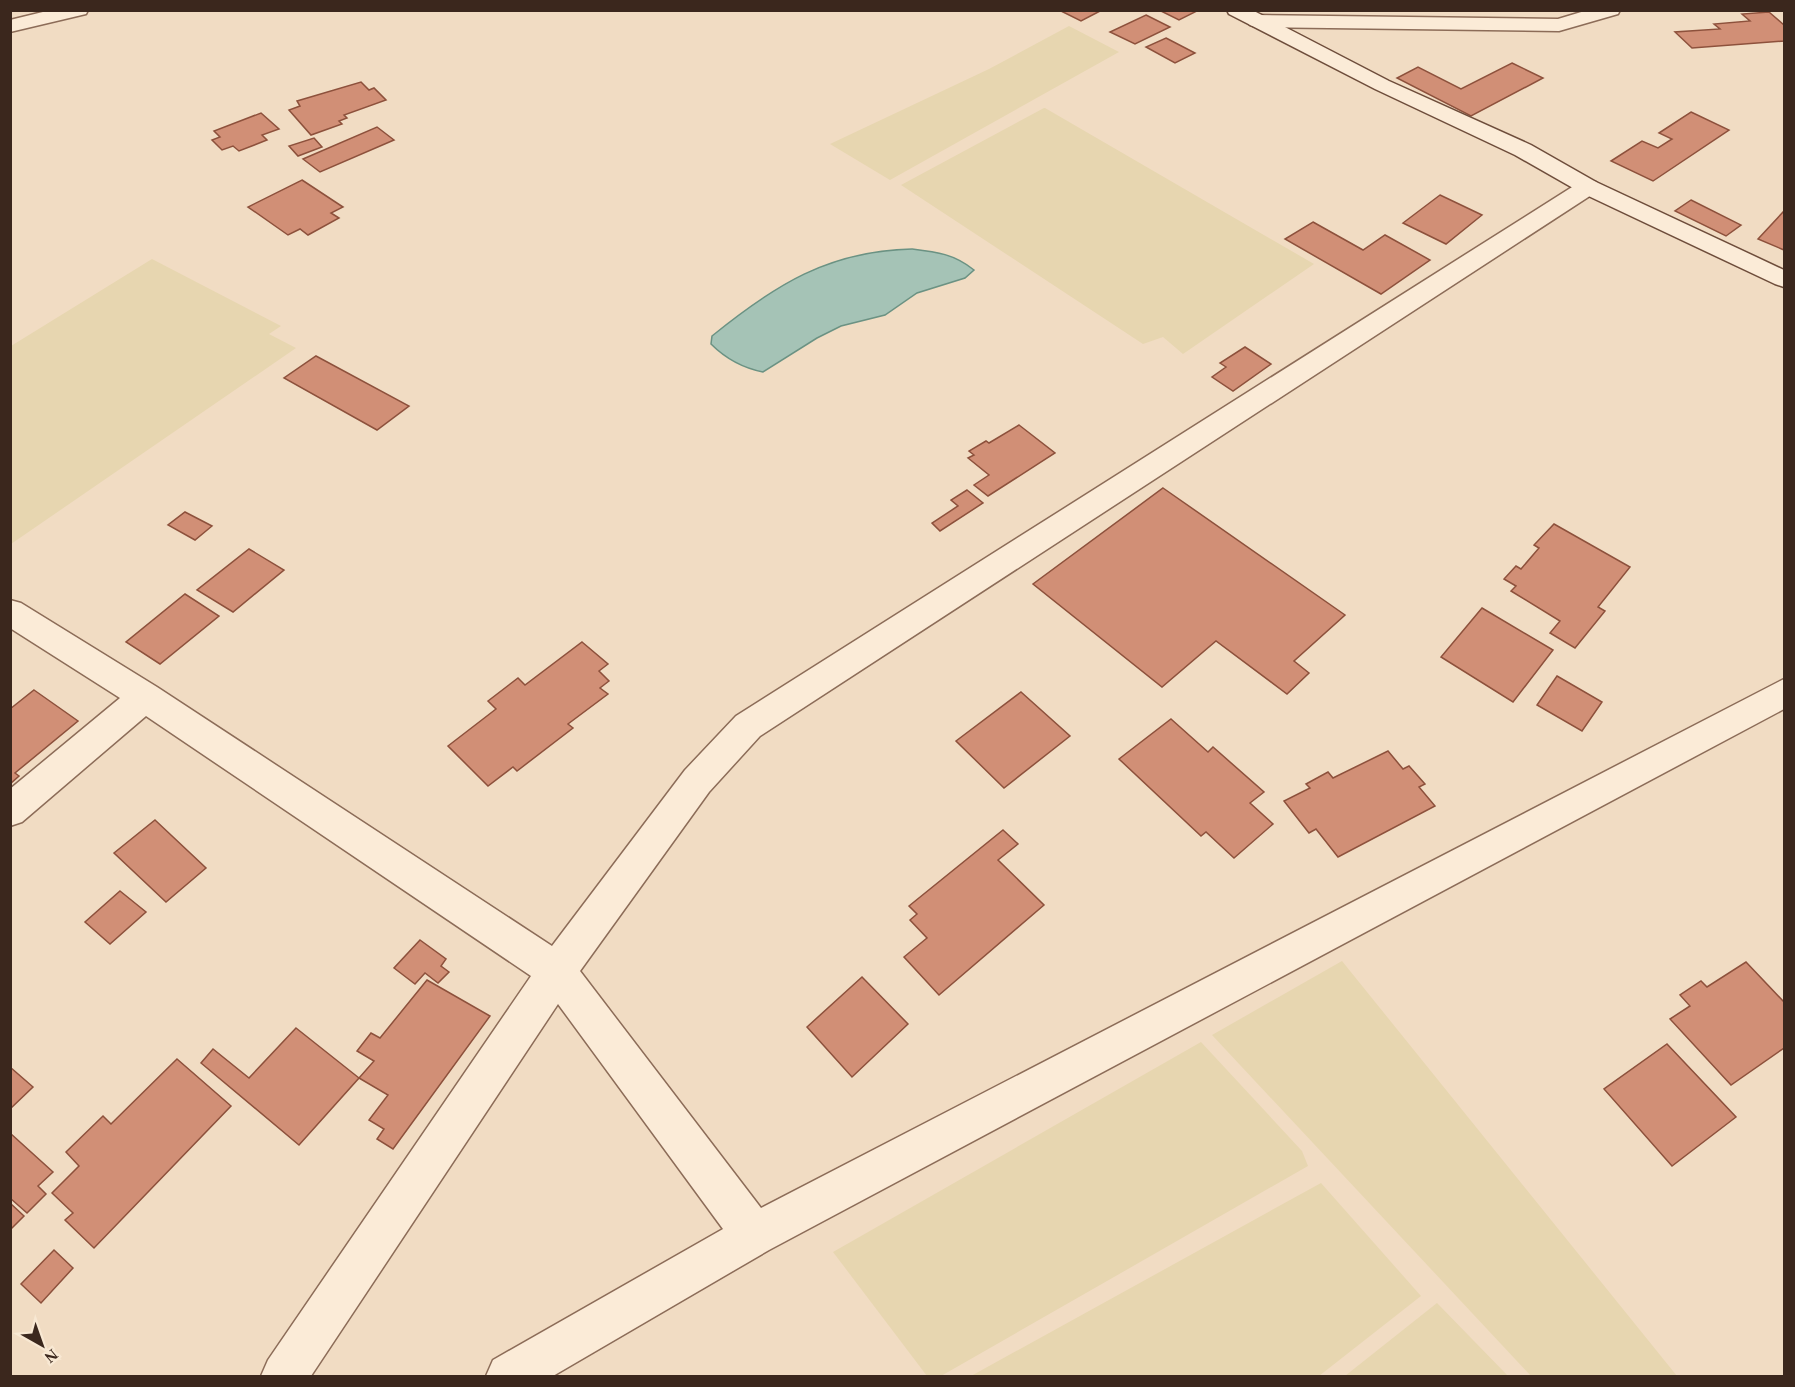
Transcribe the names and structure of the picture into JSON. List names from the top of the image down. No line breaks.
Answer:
{"north":"bottom right"}
